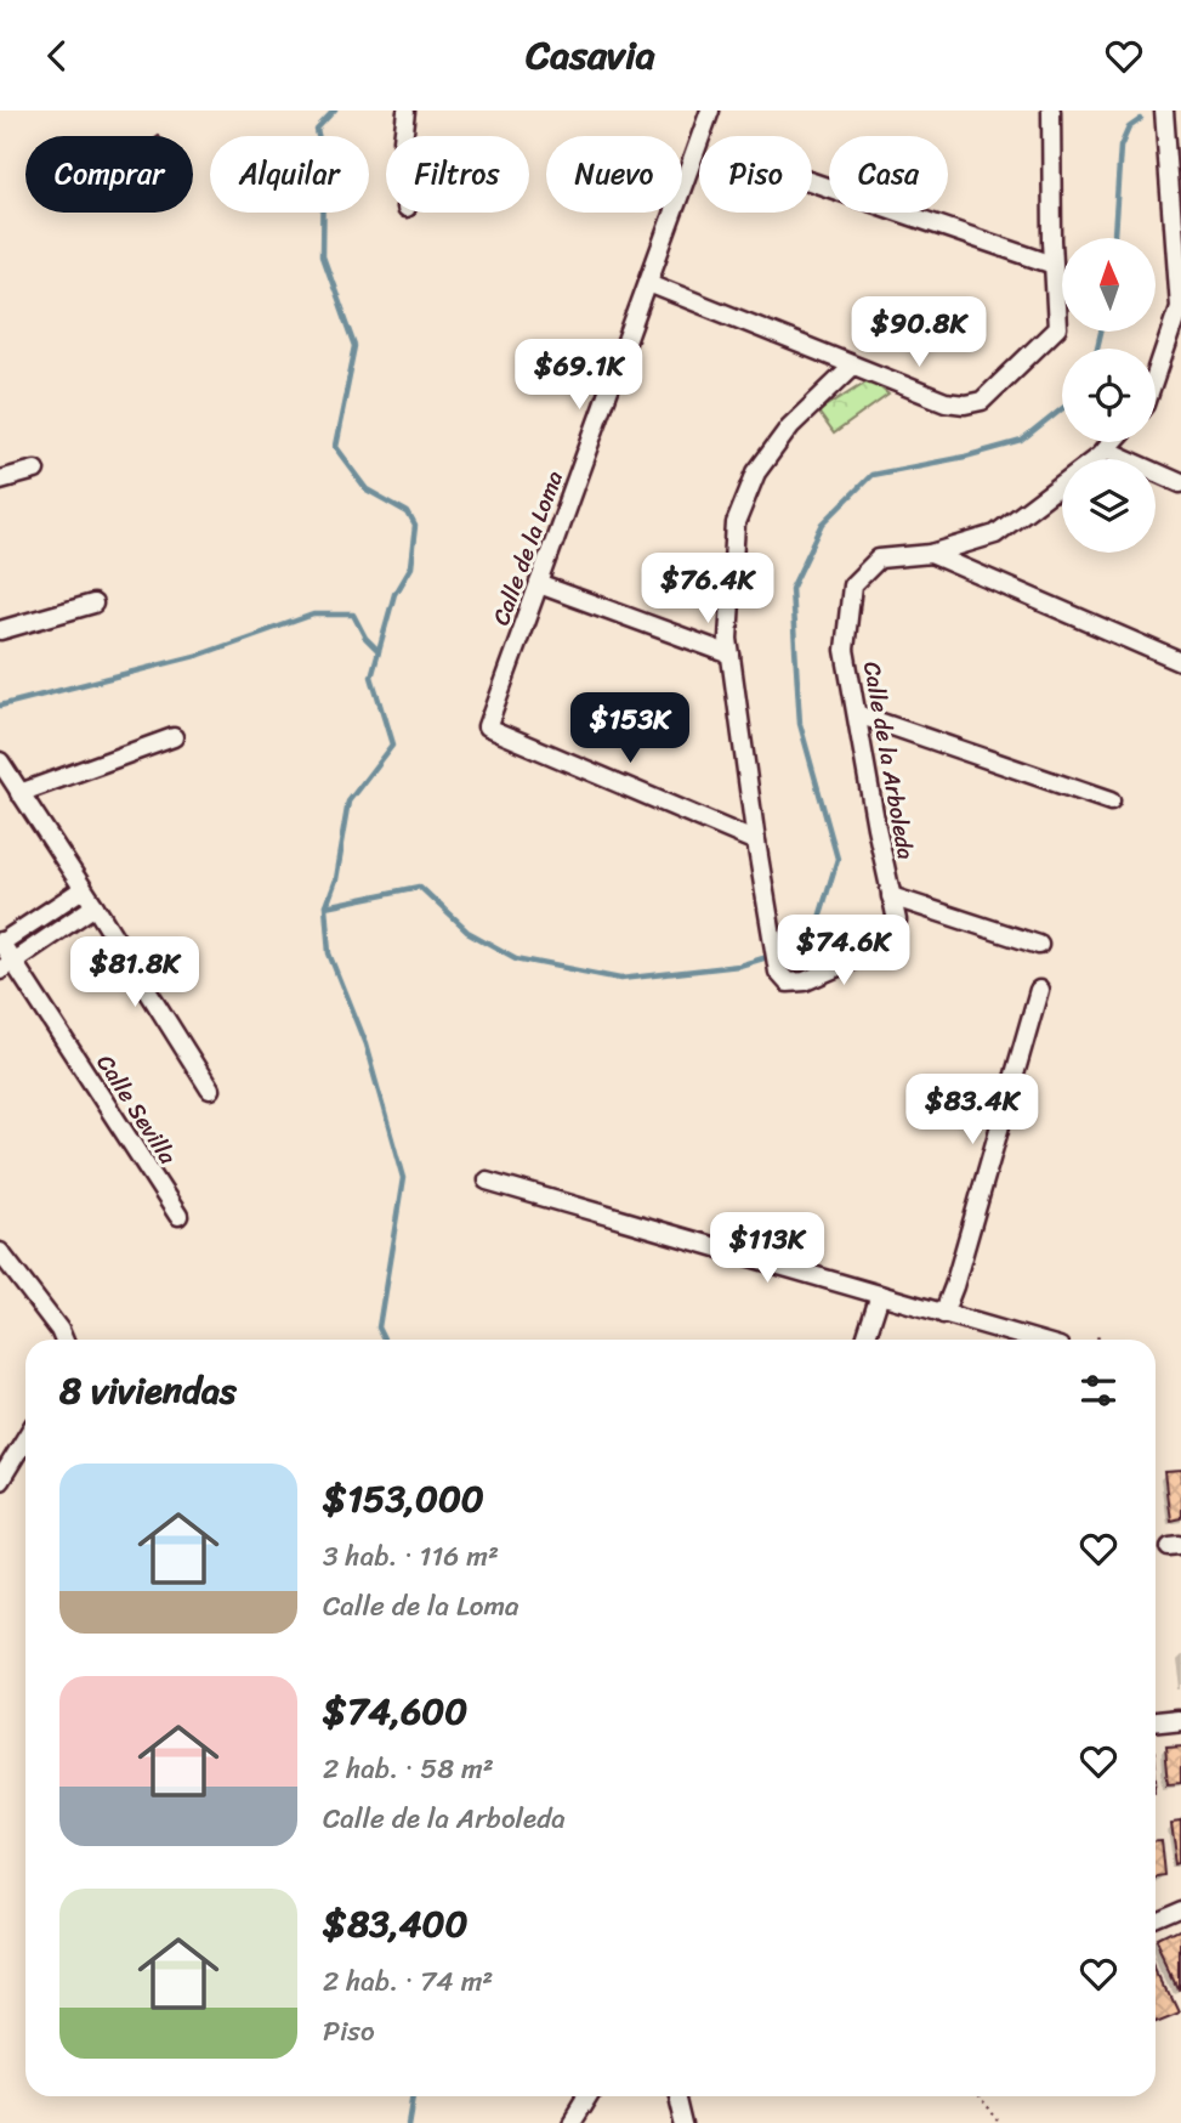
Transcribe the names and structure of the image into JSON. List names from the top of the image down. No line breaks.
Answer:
{"streets":{"street":["Calle de la Loma","Calle de la Arboleda","Calle Sevilla"]},"crossings":[["Calle de la Loma","Calle de la Arboleda"]],"north":"top","page":{"header":"Casavia","chip":["Comprar","Alquilar","Filtros","Nuevo","Piso","Casa"],"price":["$90.8K","$69.1K","$76.4K","$153K","$74.6K","$81.8K","$83.4K","$113K"],"heading":"8 viviendas","list":[{"name":"$153,000","note":"3 hab. · 116 m² · Calle de la Loma"},{"name":"$74,600","note":"2 hab. · 58 m² · Calle de la Arboleda"},{"name":"$83,400","note":"2 hab. · 74 m² · Piso"}]}}
